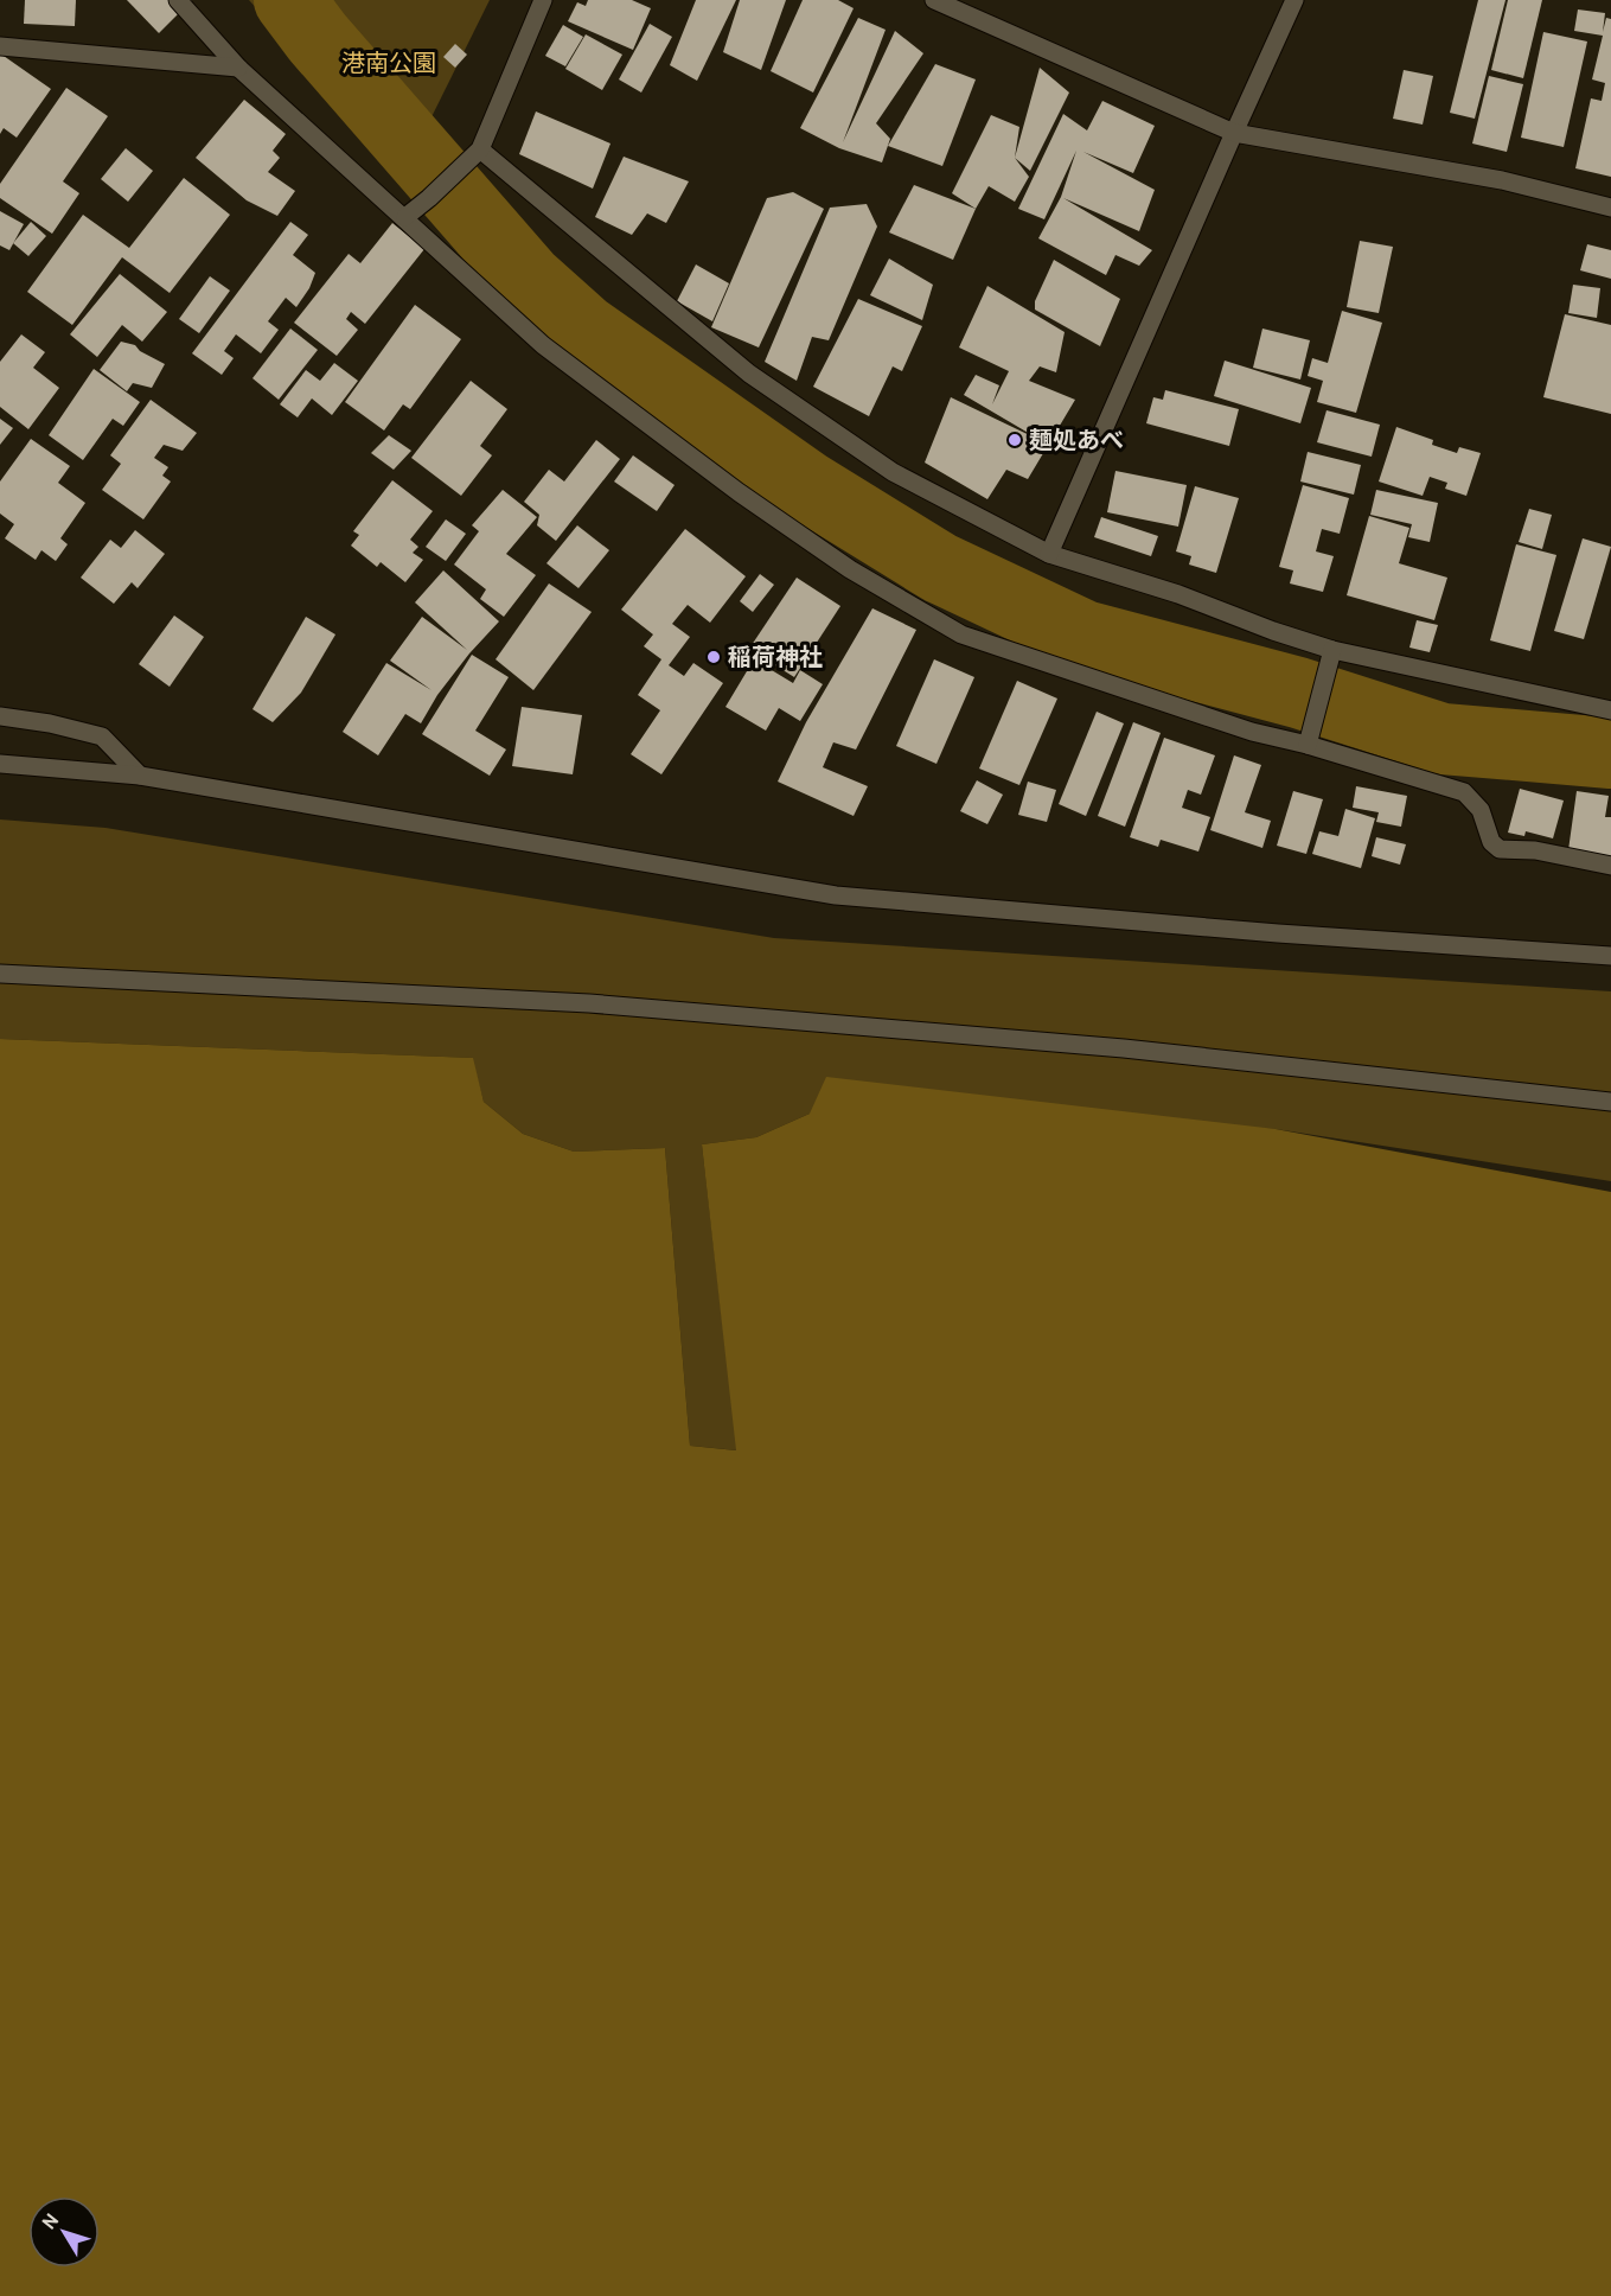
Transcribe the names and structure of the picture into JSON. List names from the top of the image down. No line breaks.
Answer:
{"parks":["港南公園"],"places":["麺処あべ","稲荷神社"],"north":"top left"}
